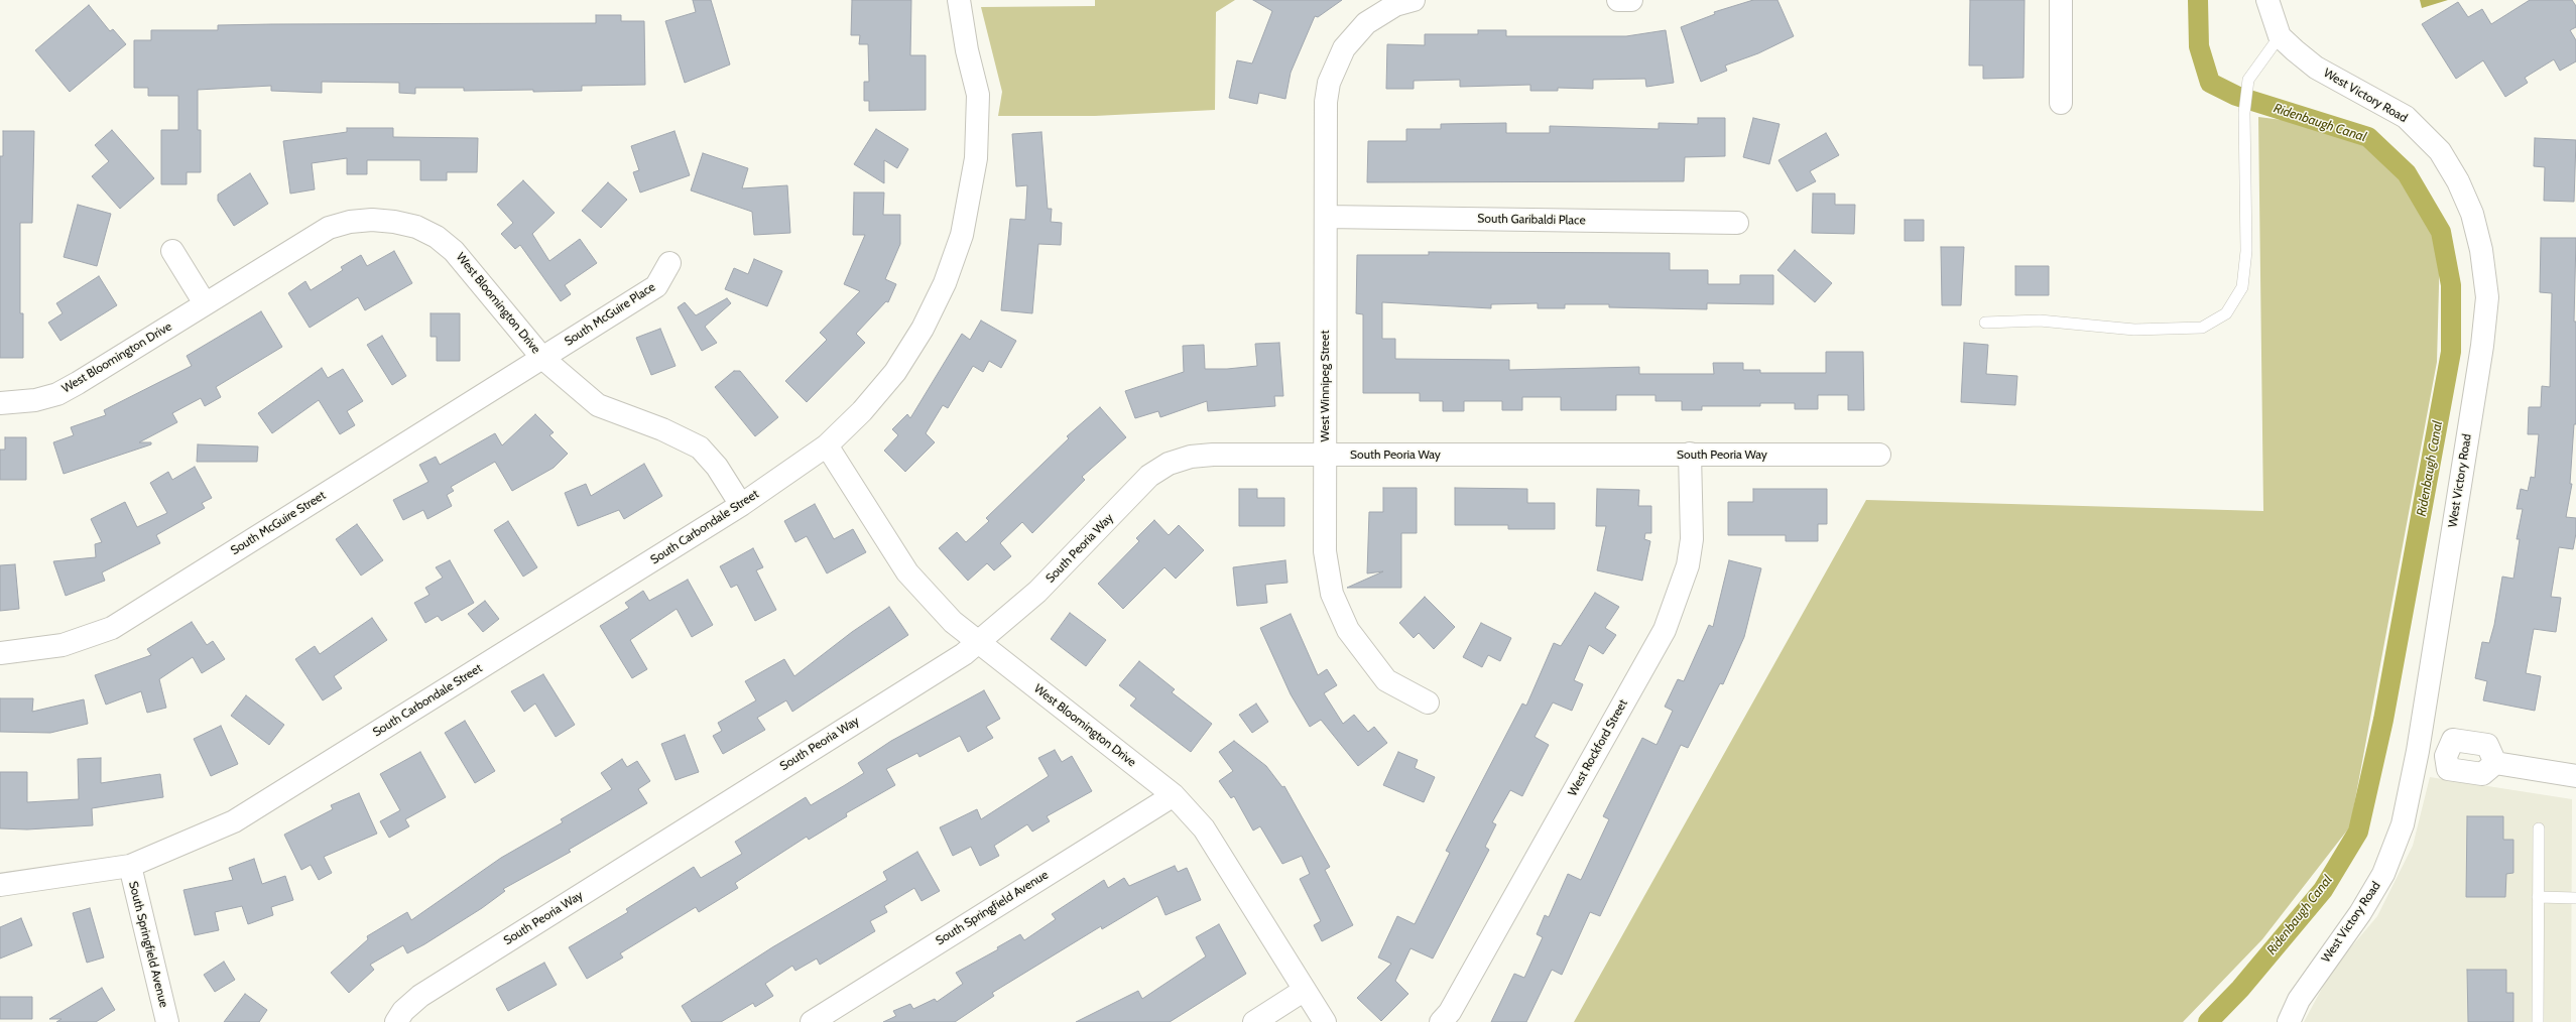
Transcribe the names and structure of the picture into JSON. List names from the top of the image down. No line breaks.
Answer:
{"streets":{"street":["West Victory Road","South Garibaldi Place","West Bloomington Drive","South McGuire Place","West Winnipeg Street","South Peoria Way","South McGuire Street","South Carbondale Street","West Rockford Street","South Springfield Avenue"]},"crossings":[["South Garibaldi Place","West Winnipeg Street"],["West Bloomington Drive","South McGuire Place"],["West Bloomington Drive","South Peoria Way"],["West Bloomington Drive","South McGuire Street"],["West Bloomington Drive","South Carbondale Street"],["West Bloomington Drive","South Springfield Avenue"],["South McGuire Place","South McGuire Street"],["West Winnipeg Street","South Peoria Way"],["South Peoria Way","West Rockford Street"],["South Carbondale Street","South Springfield Avenue"]],"water":["Ridenbaugh Canal"]}
